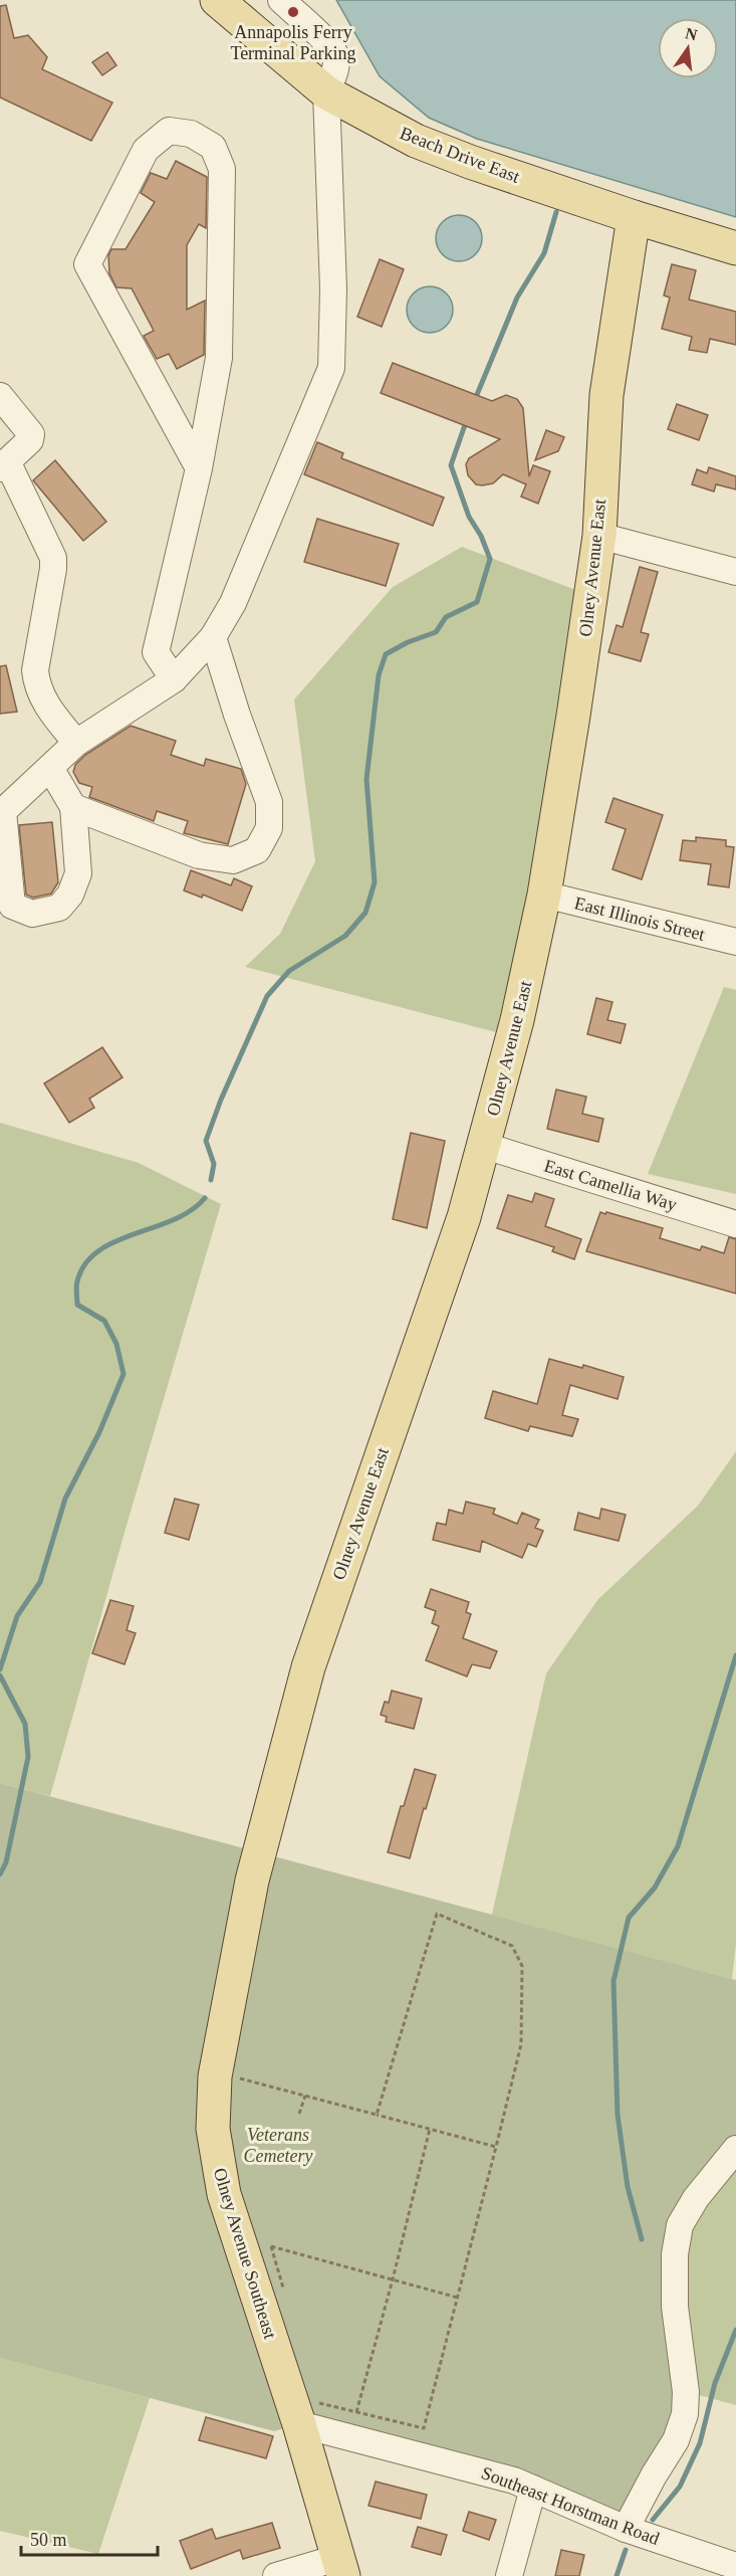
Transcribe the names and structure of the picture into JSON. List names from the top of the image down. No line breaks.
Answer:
{"streets":{"main road":["Beach Drive East","Olney Avenue East","Olney Avenue Southeast"],"street":["East Illinois Street","East Camellia Way","Southeast Horstman Road"]},"crossings":[["Beach Drive East","Olney Avenue East"],["Olney Avenue East","East Illinois Street"],["Olney Avenue East","East Camellia Way"],["Olney Avenue East","Olney Avenue Southeast"],["Olney Avenue Southeast","Southeast Horstman Road"]],"parks":["Veterans Cemetery"],"places":["Annapolis Ferry Terminal Parking"],"scale_bar":"50 m","north":"top"}
